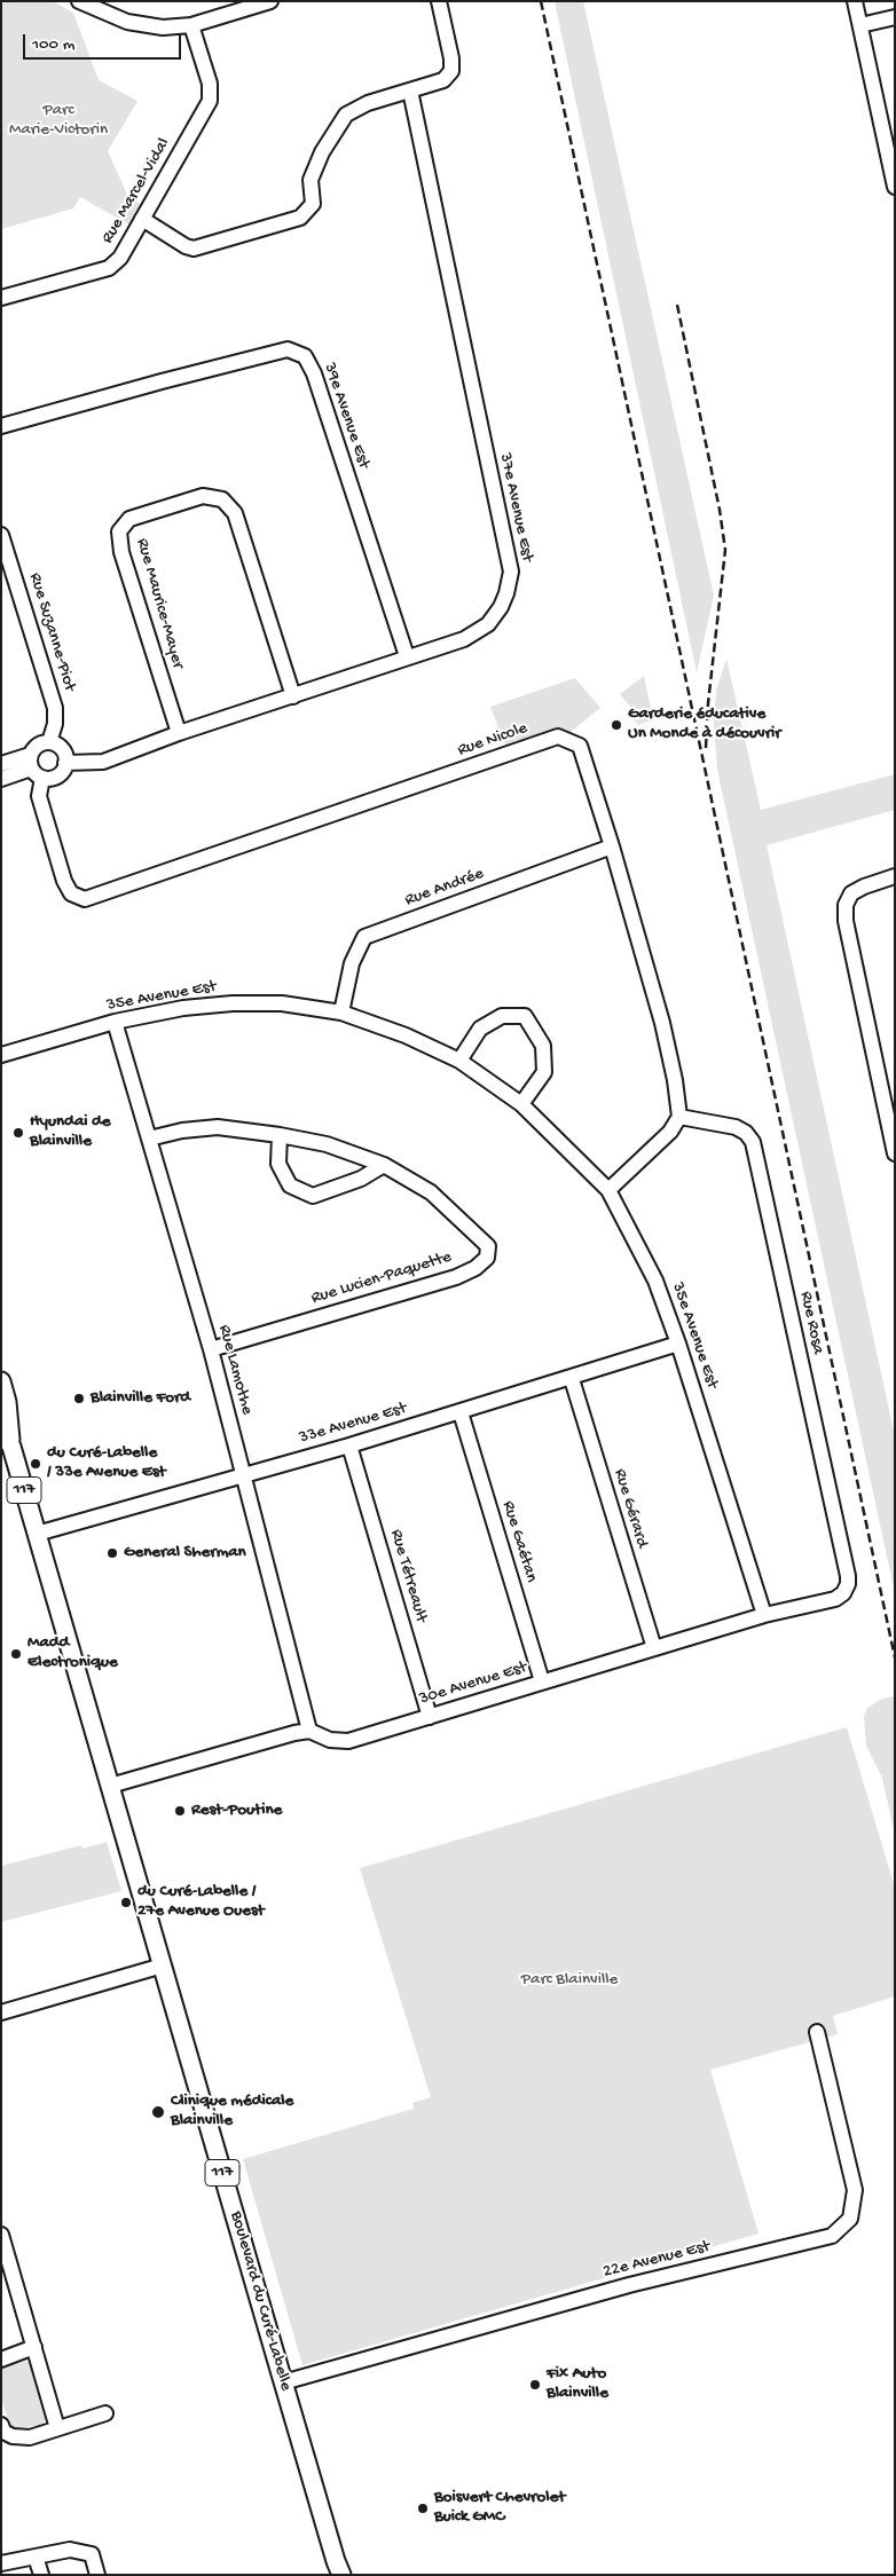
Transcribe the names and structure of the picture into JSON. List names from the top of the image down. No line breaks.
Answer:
{"streets":{"main road":["117","Boulevard du Curé-Labelle"],"street":["Rue Marcel-Vidal","39e Avenue Est","37e Avenue Est","Rue Maurice-Mayer","Rue Suzanne-Piot","Rue Nicole","Rue Andrée","35e Avenue Est","Rue Lucien-Paquette","Rue Rosa","Rue Lamothe","33e Avenue Est","Rue Gérard","Rue Gaétan","Rue Tétreault","30e Avenue Est","22e Avenue Est"]},"crossings":[["39e Avenue Est","37e Avenue Est"],["37e Avenue Est","Rue Maurice-Mayer"],["37e Avenue Est","Rue Suzanne-Piot"],["37e Avenue Est","Rue Nicole"],["Rue Suzanne-Piot","Rue Nicole"],["Rue Nicole","Rue Andrée"],["Rue Nicole","Rue Rosa"],["Rue Andrée","35e Avenue Est"],["35e Avenue Est","Rue Lamothe"],["35e Avenue Est","33e Avenue Est"],["35e Avenue Est","30e Avenue Est"],["Rue Lucien-Paquette","Rue Lamothe"],["Rue Rosa","30e Avenue Est"],["Rue Lamothe","33e Avenue Est"],["Rue Lamothe","30e Avenue Est"],["33e Avenue Est","Rue Gérard"],["33e Avenue Est","Rue Gaétan"],["33e Avenue Est","Rue Tétreault"],["33e Avenue Est","Boulevard du Curé-Labelle"],["Rue Gérard","30e Avenue Est"],["Rue Gaétan","30e Avenue Est"],["Rue Tétreault","30e Avenue Est"],["22e Avenue Est","Boulevard du Curé-Labelle"]],"parks":["Parc Marie-Victorin","Parc Blainville"],"places":["Garderie éducative Un Monde à découvrir","Hyundai de Blainville","Blainville Ford","du Curé-Labelle / 33e Avenue Est","General Sherman","Madd Electronique","Rest-Poutine","du Curé-Labelle / 27e Avenue Ouest","Clinique médicale Blainville","Fix Auto Blainville","Boisvert Chevrolet Buick GMC"],"scale_bar":"100 m"}
